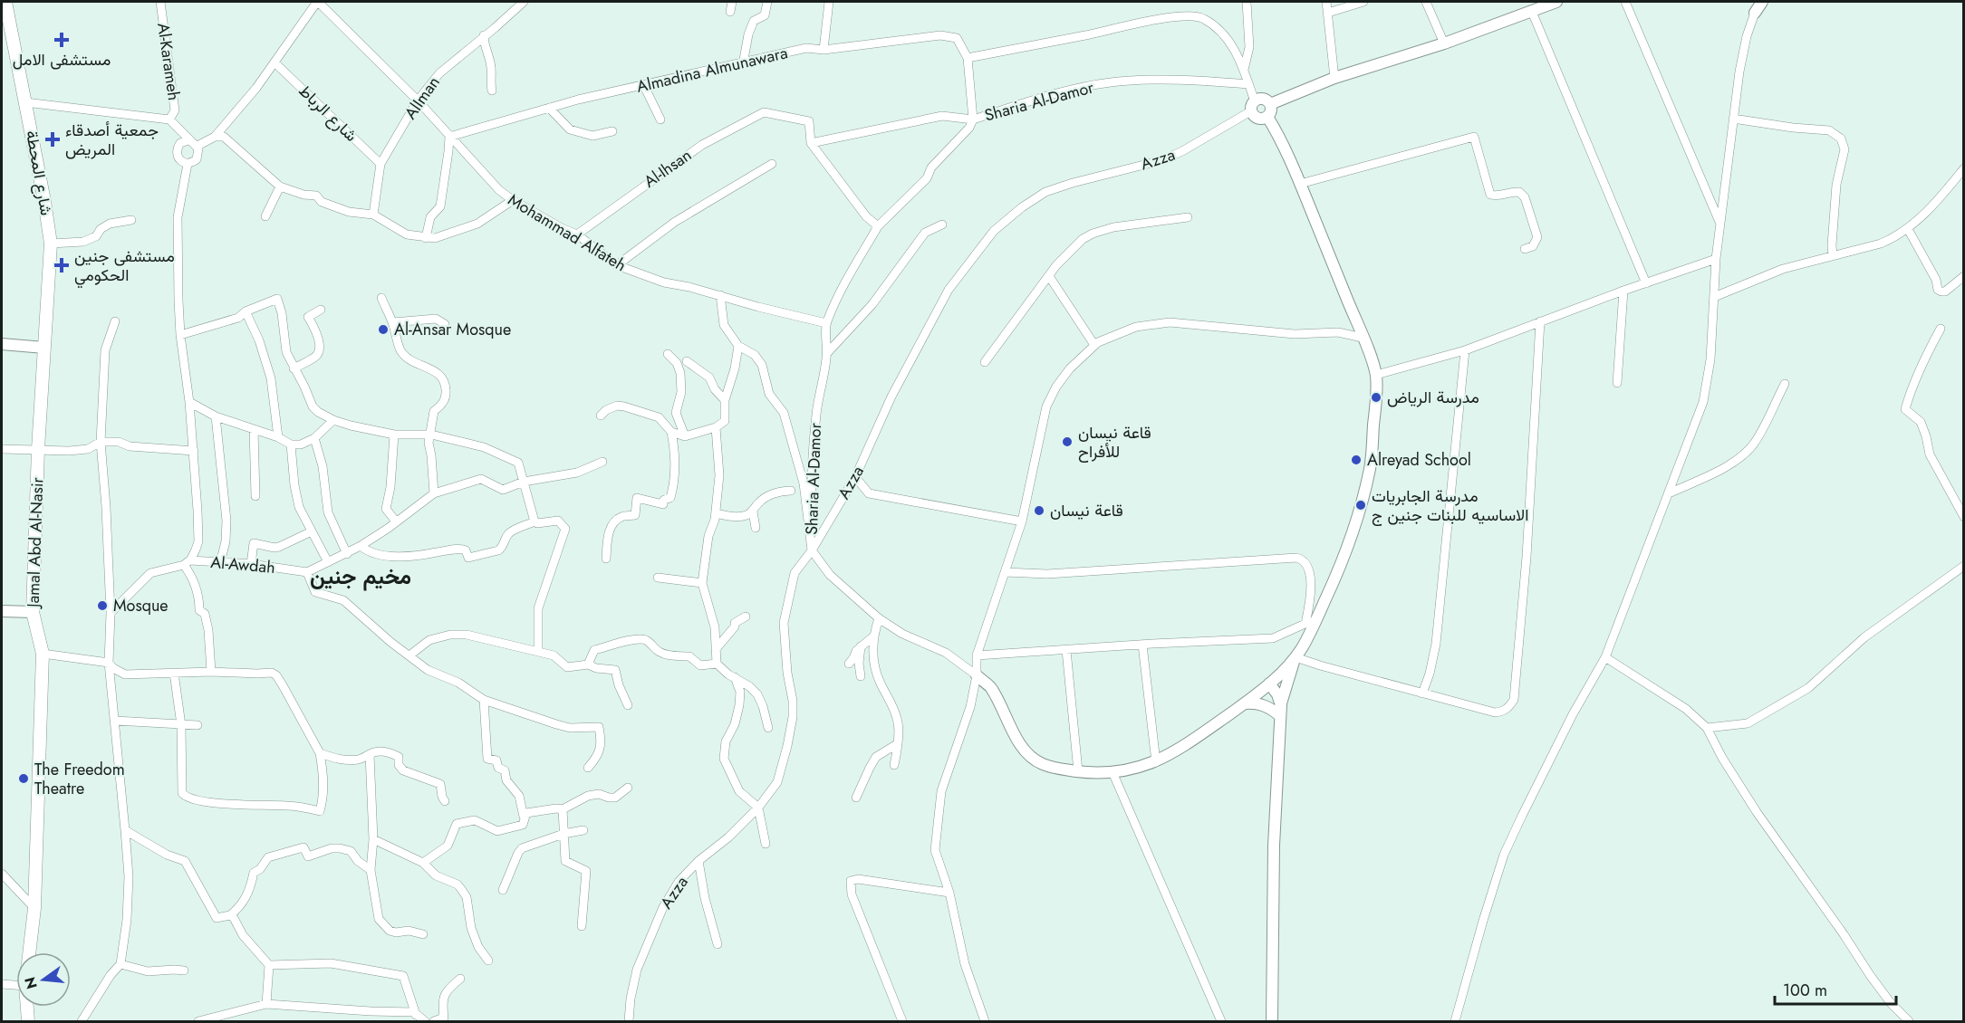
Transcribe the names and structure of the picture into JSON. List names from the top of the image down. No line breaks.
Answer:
{"streets":{"main road":["شارع المحطة","Jamal Abd Al-Nasir"],"street":["Al-Karameh","Almadina Almunawara","AlIman","Sharia Al-Damor","شارع الرباط","Azza","Al-Ihsan","Mohammad Alfateh","Al-Awdah"]},"crossings":[["Almadina Almunawara","Mohammad Alfateh"],["AlIman","شارع الرباط"],["AlIman","Mohammad Alfateh"],["Sharia Al-Damor","Azza"],["Sharia Al-Damor","Mohammad Alfateh"],["Al-Ihsan","Mohammad Alfateh"],["شارع المحطة","Jamal Abd Al-Nasir"]],"districts":["مخيم جنين"],"places":{"health":["مستشفى الامل","جمعية أصدقاء المريض","مستشفى جنين الحكومي"],"other":["Al-Ansar Mosque","مدرسة الرياض","قاعة نيسان للأفراح","Alreyad School","مدرسة الجابريات الاساسيه للبنات جنين ج","قاعة نيسان","Mosque","The Freedom Theatre"]},"scale_bar":"100 m","north":"left"}
